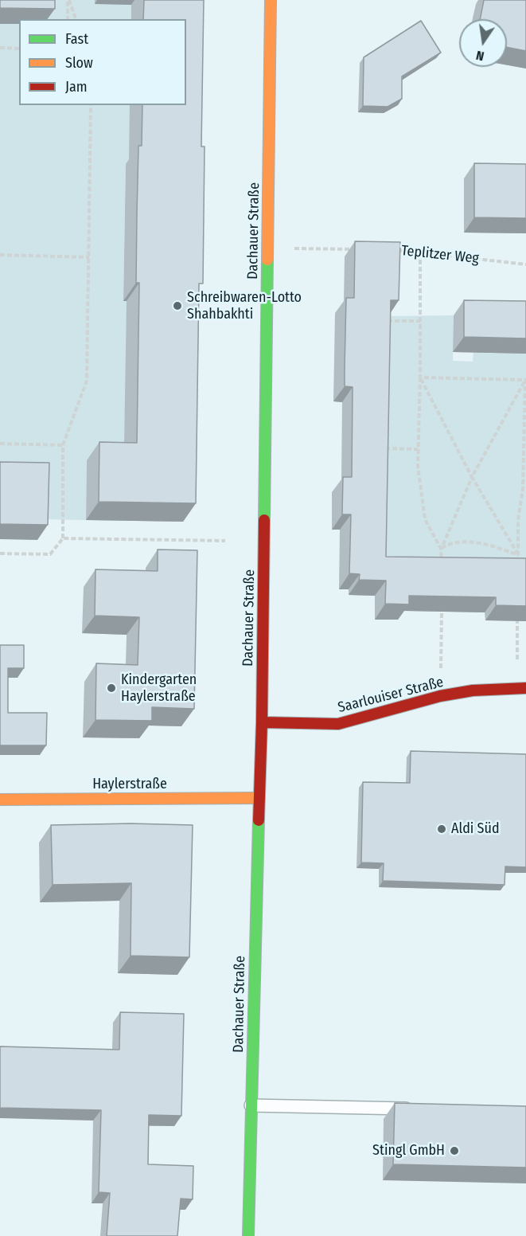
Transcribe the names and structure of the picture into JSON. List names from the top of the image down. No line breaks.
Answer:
{"streets":{"main road":["Dachauer Straße","Saarlouiser Straße","Haylerstraße"],"path":["Teplitzer Weg"]},"crossings":[["Dachauer Straße","Saarlouiser Straße"],["Dachauer Straße","Haylerstraße"]],"places":["Schreibwaren-Lotto Shahbakhti","Kindergarten Haylerstraße","Aldi Süd","Stingl GmbH"],"legend":["Fast","Slow","Jam"],"north":"bottom"}
